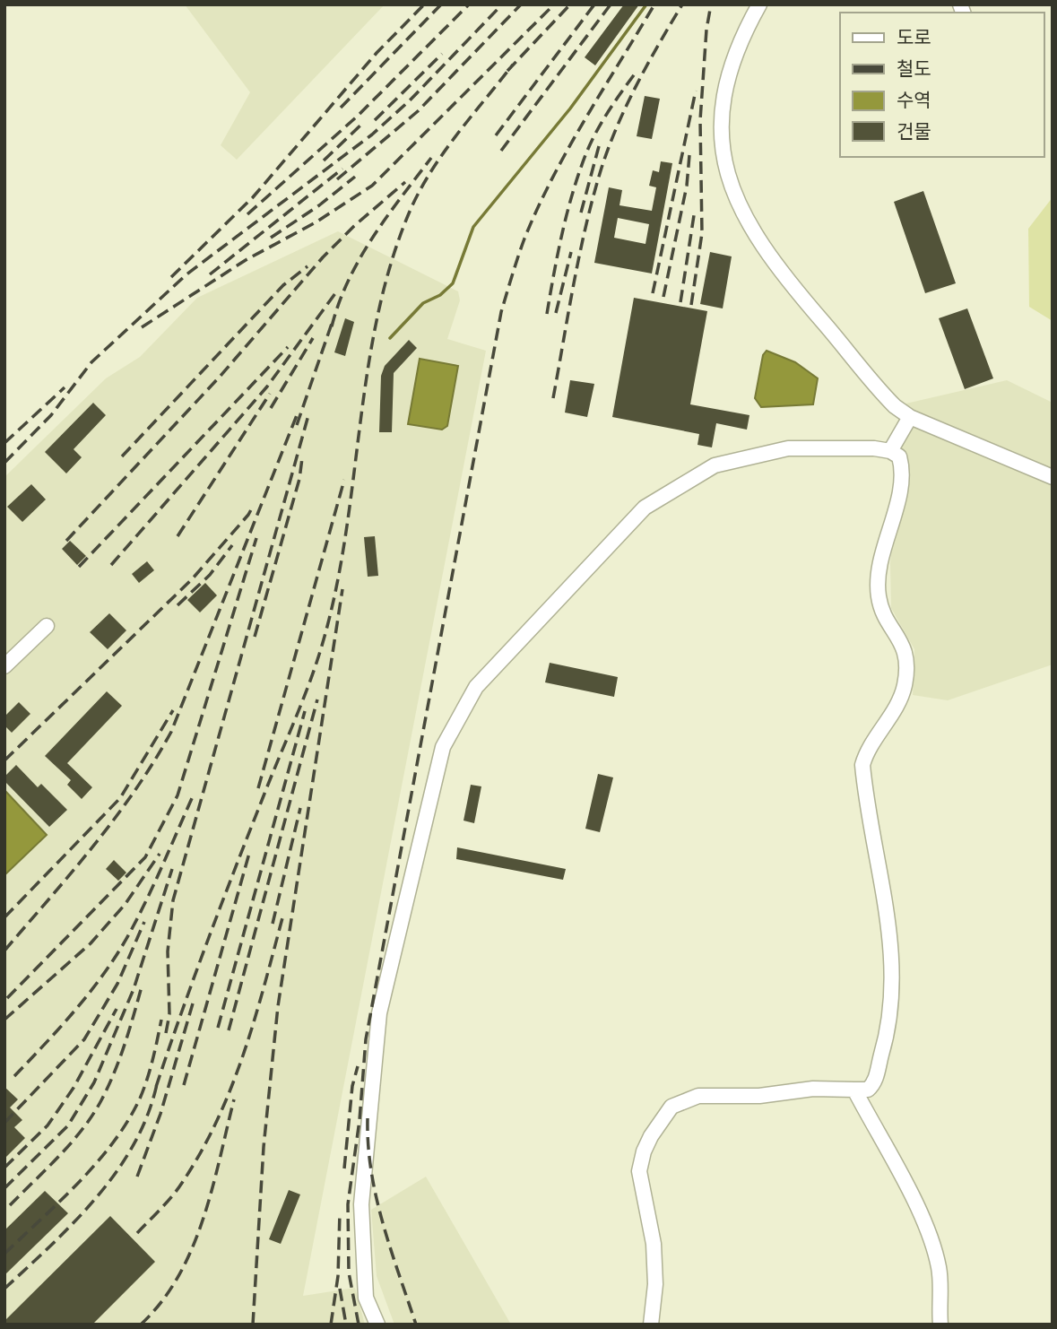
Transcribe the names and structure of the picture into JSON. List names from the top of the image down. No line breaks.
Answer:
{"legend":["도로","철도","수역","건물"]}
